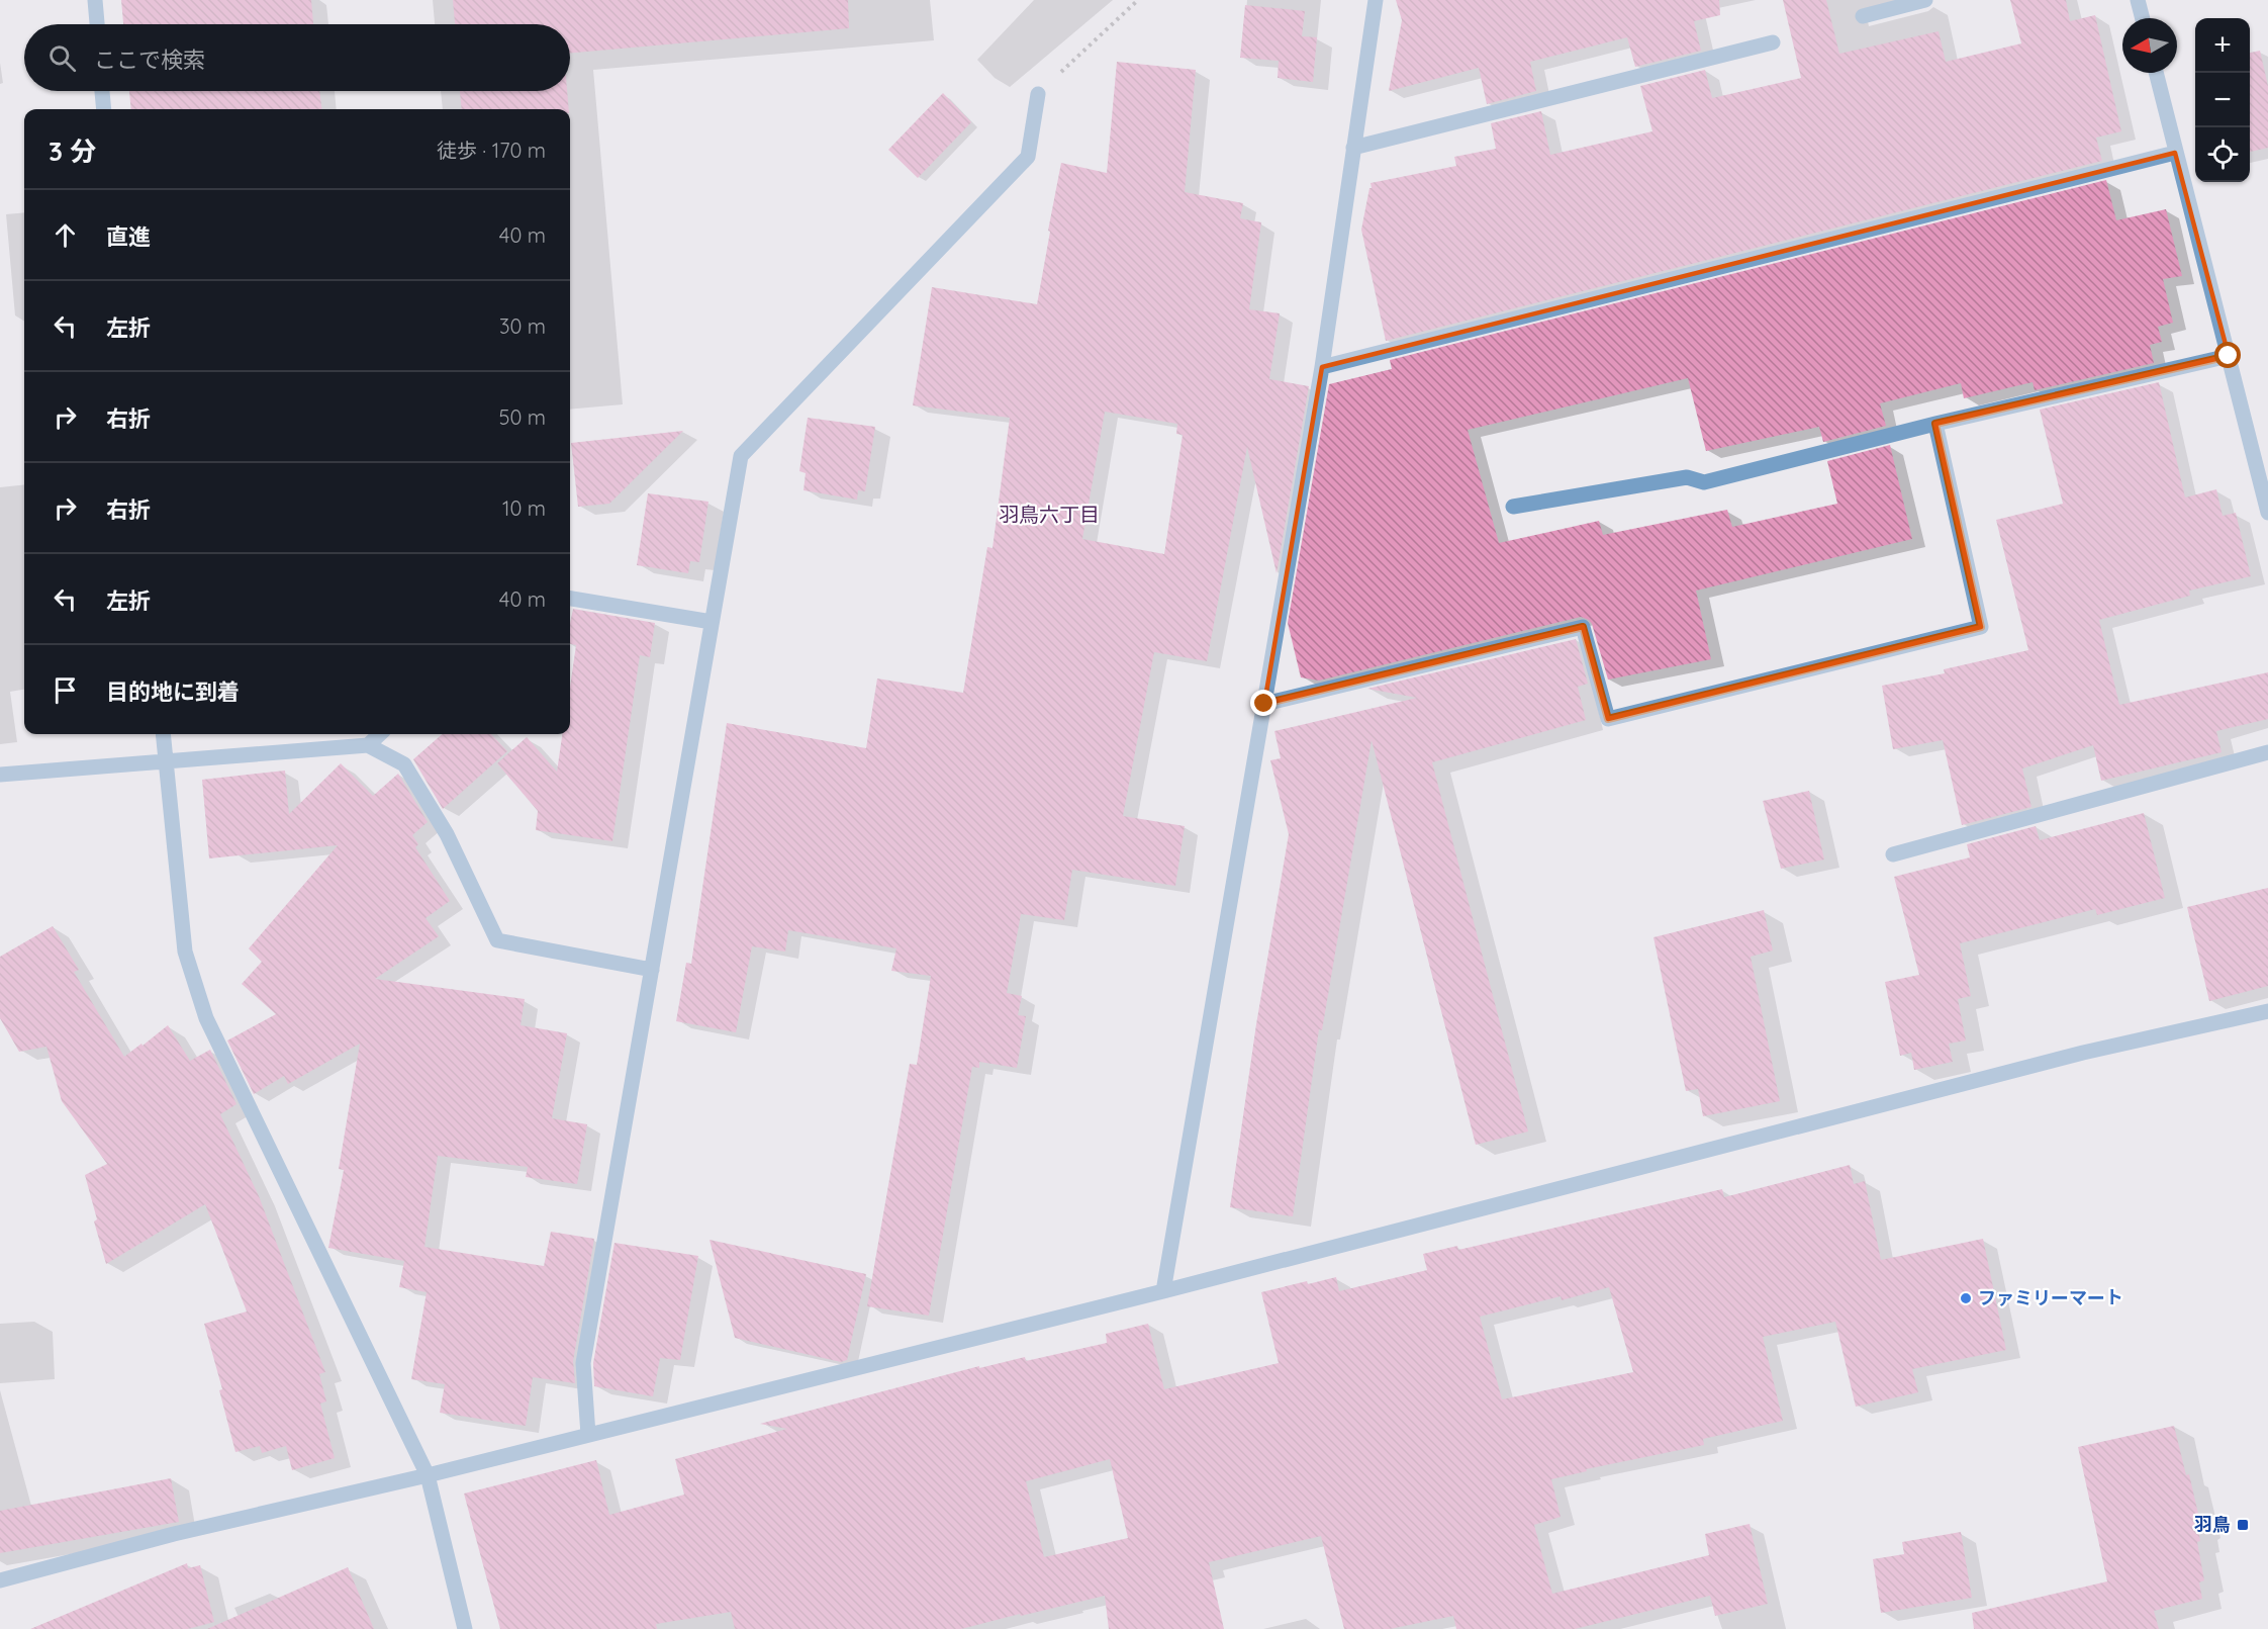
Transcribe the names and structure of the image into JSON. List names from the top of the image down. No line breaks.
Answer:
{"districts":["羽鳥六丁目"],"places":{"other":["ファミリーマート"],"transit":["羽鳥"]},"north":"left","page":{"map_buttons":["+","−"],"search":"ここで検索","heading":["3 分","徒歩 · 170 m"],"list":[["直進","40 m"],["左折","30 m"],["右折","50 m"],["右折","10 m"],["左折","40 m"],"目的地に到着"]}}
